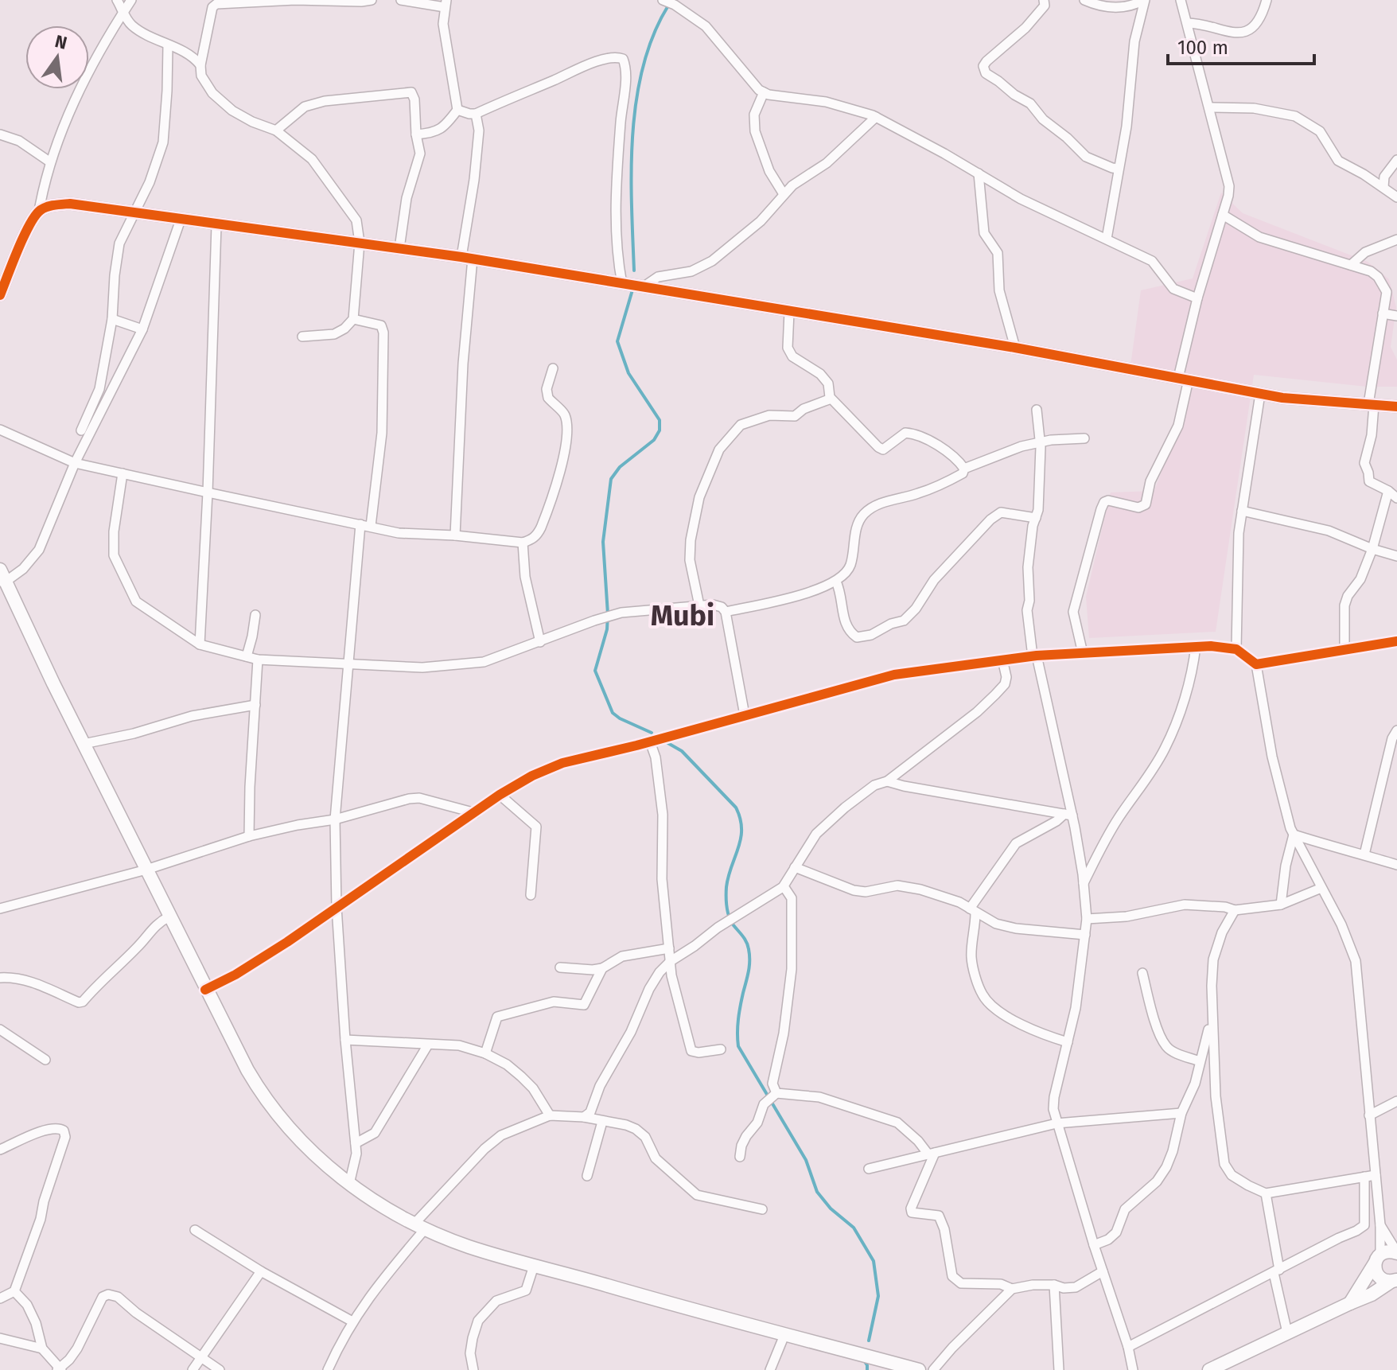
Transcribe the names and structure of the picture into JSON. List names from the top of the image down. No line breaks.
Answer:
{"districts":["Mubi"],"scale_bar":"100 m","north":"top"}
